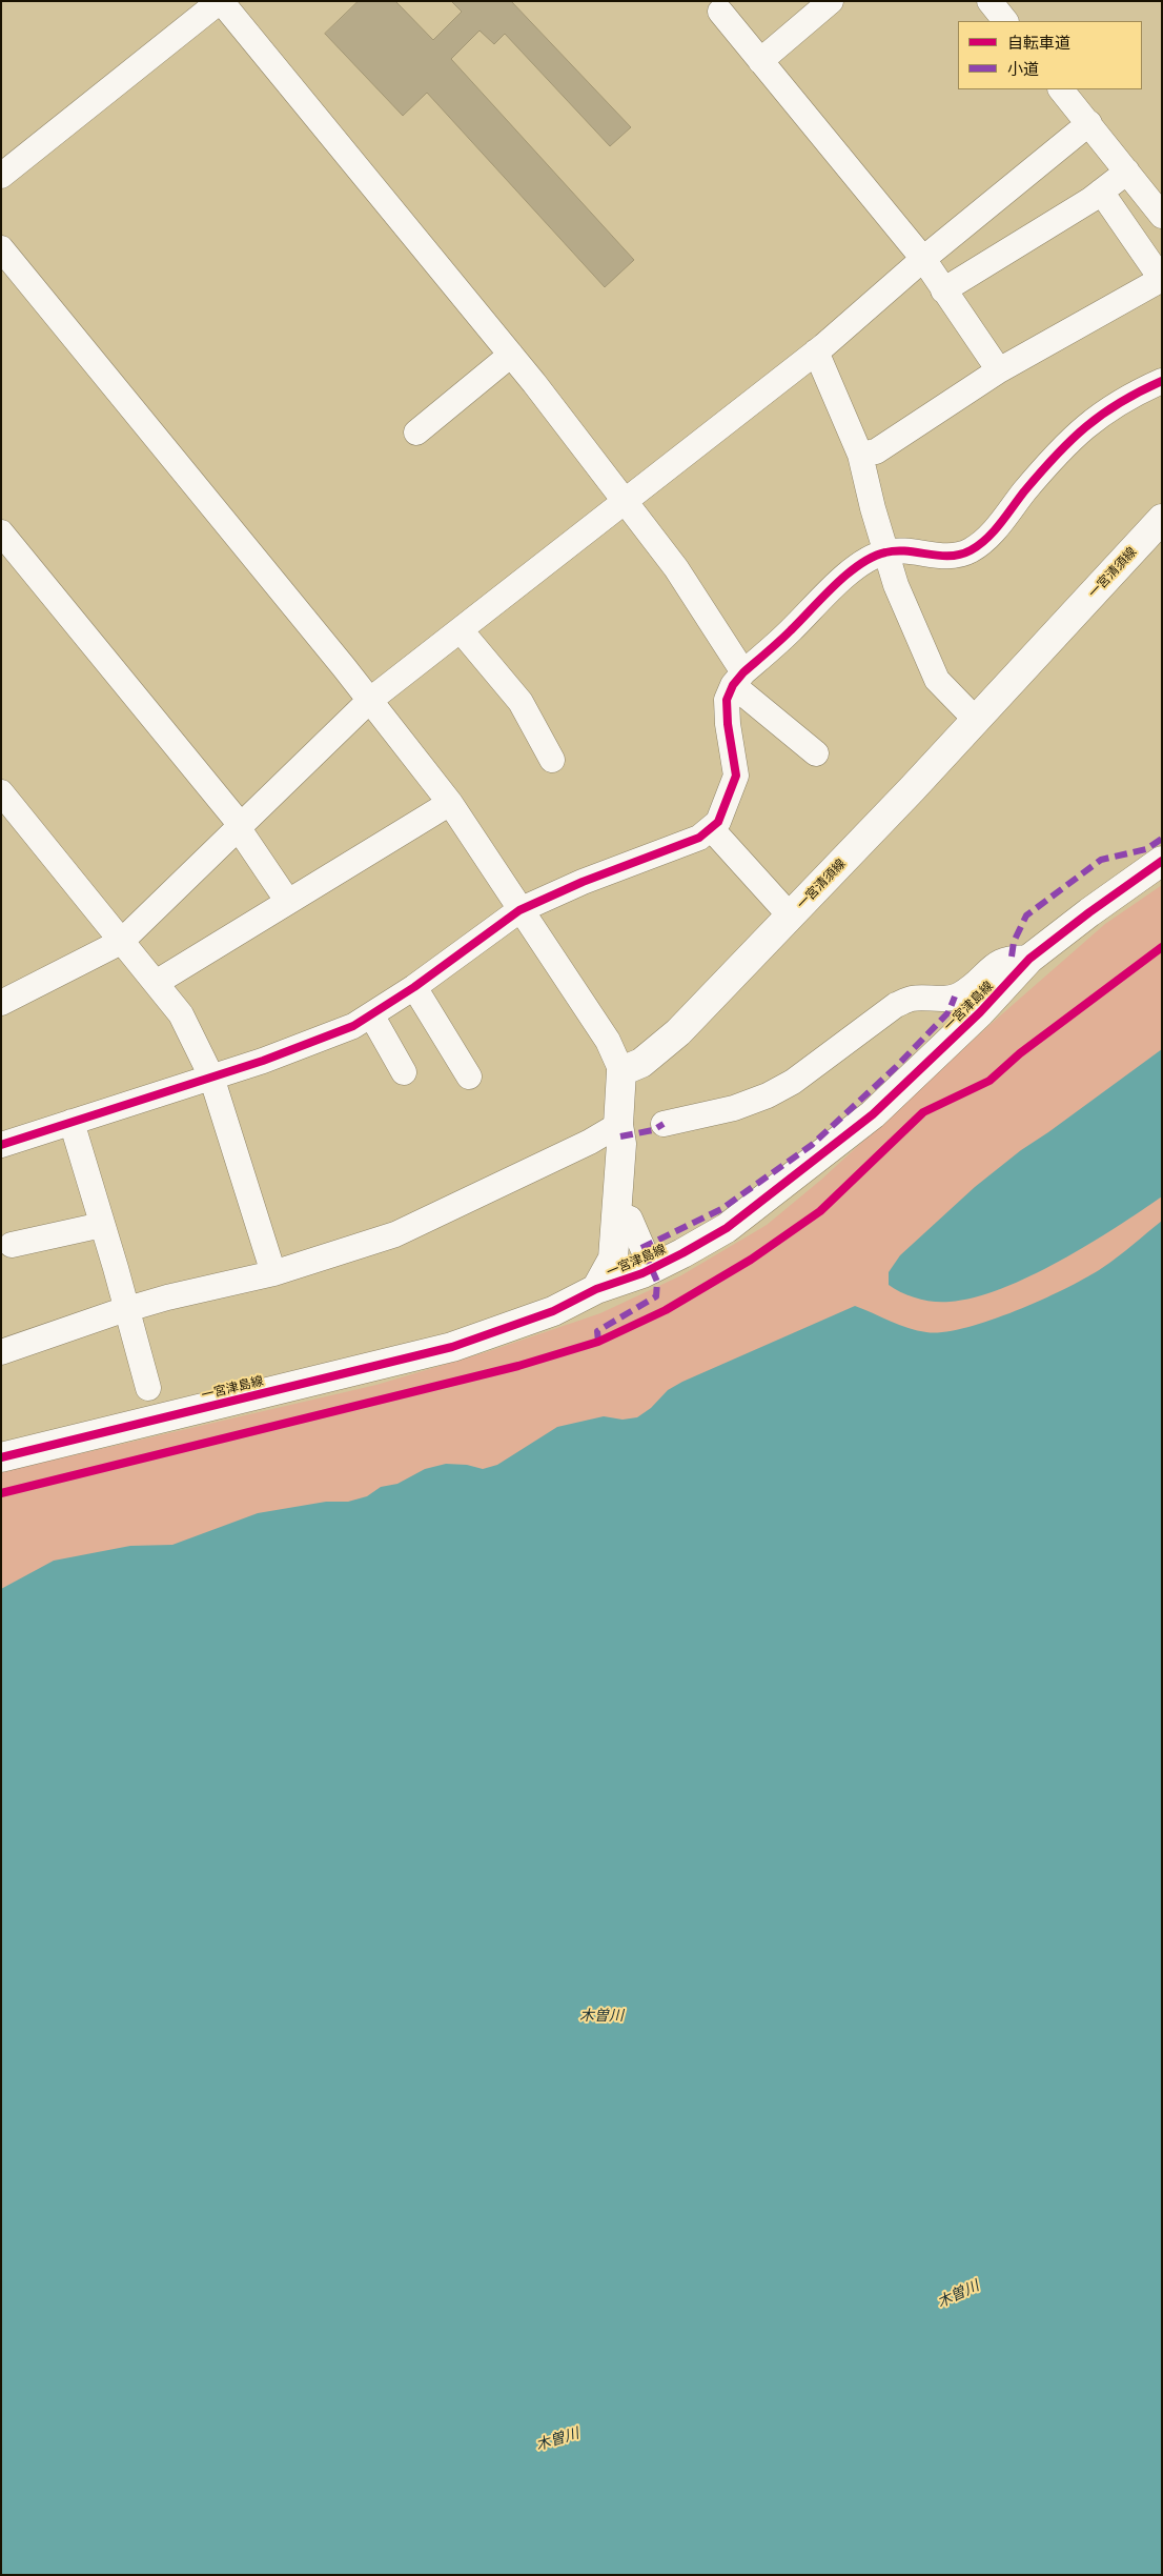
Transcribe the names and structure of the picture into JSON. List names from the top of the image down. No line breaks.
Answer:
{"streets":{"main road":["一宮清須線","一宮津島線"]},"water":["木曽川"],"legend":["自転車道","小道"]}
